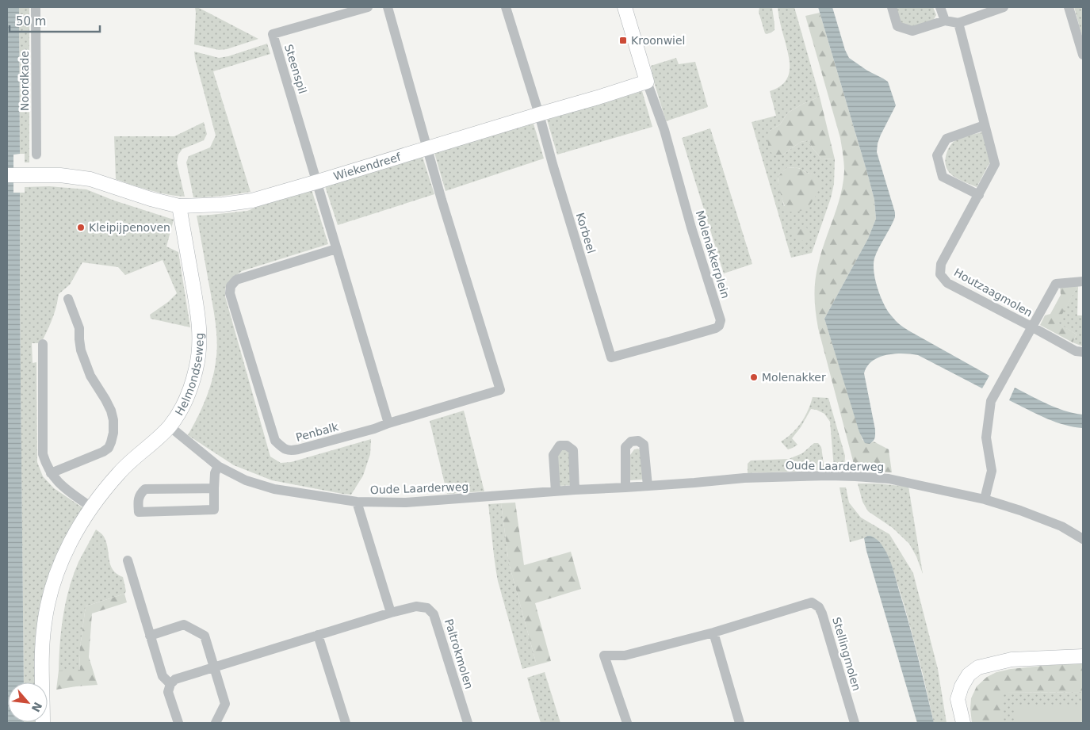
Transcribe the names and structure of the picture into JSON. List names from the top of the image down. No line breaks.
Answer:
{"streets":{"street":["Steenspil","Noordkade","Wiekendreef","Korbeel","Molenakkerplein","Houtzaagmolen","Helmondseweg","Penbalk","Oude Laarderweg","Paltrokmolen","Stellingmolen"]},"crossings":[["Steenspil","Wiekendreef"],["Wiekendreef","Korbeel"],["Wiekendreef","Molenakkerplein"],["Wiekendreef","Helmondseweg"],["Korbeel","Molenakkerplein"],["Houtzaagmolen","Oude Laarderweg"],["Helmondseweg","Oude Laarderweg"]],"places":{"transit":["Kroonwiel"],"other":["Kleipijpenoven","Molenakker"]},"scale_bar":"50 m","north":"bottom right"}
